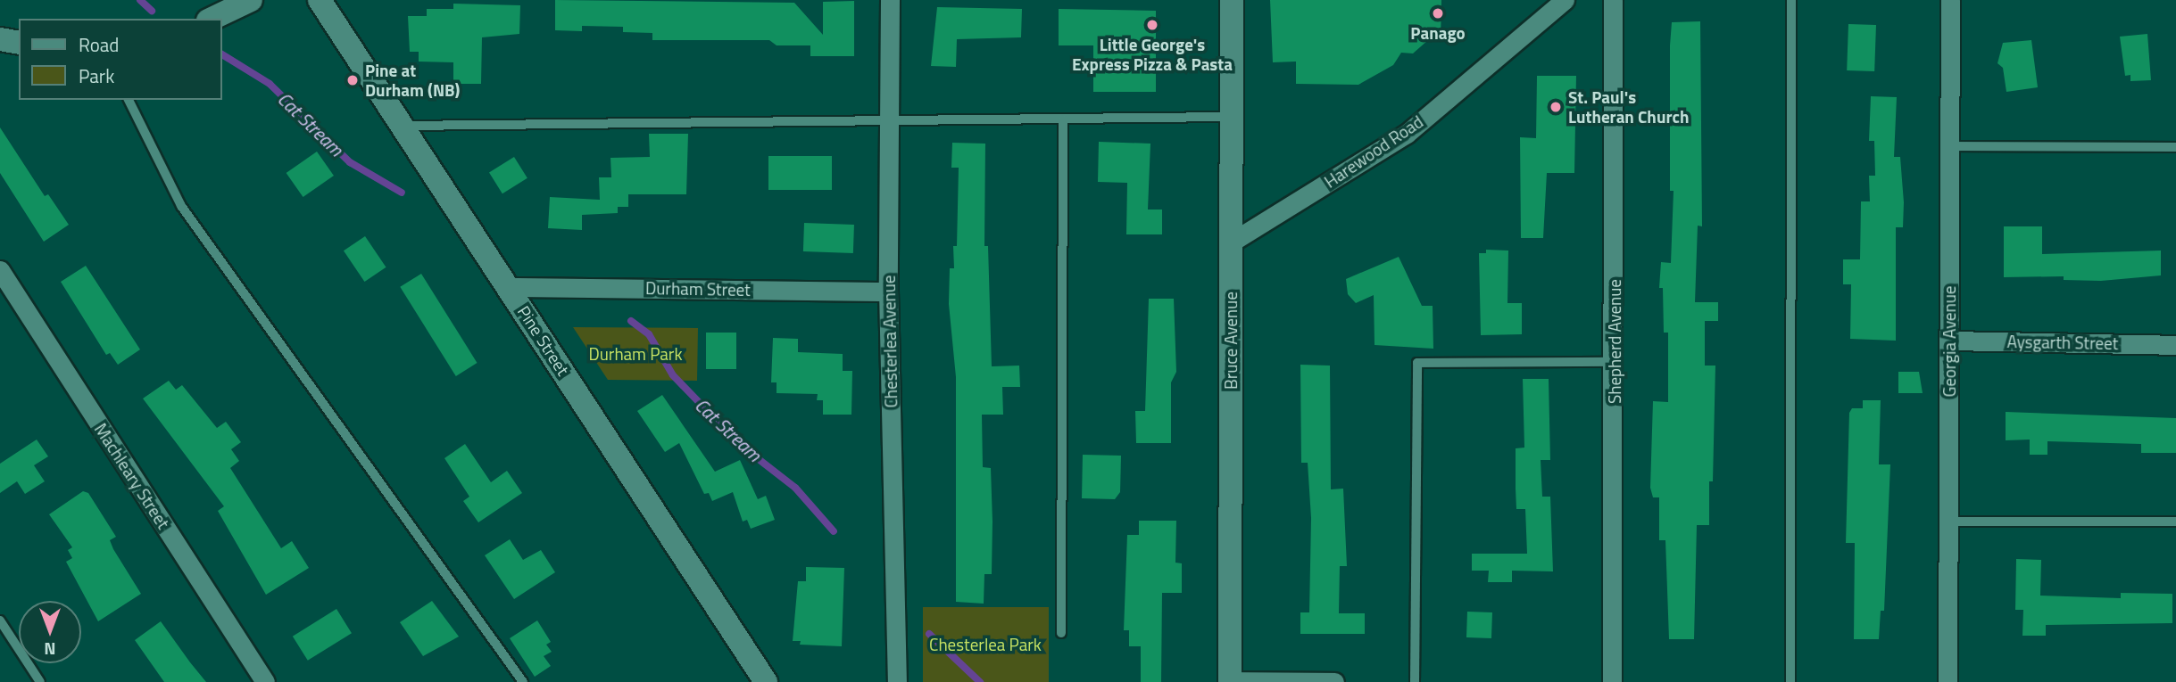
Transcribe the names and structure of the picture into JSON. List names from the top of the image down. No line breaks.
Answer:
{"streets":{"street":["Harewood Road","Durham Street","Pine Street","Bruce Avenue","Chesterlea Avenue","Shepherd Avenue","Georgia Avenue","Aysgarth Street","Machleary Street"]},"crossings":[["Harewood Road","Bruce Avenue"],["Durham Street","Pine Street"],["Durham Street","Chesterlea Avenue"],["Georgia Avenue","Aysgarth Street"]],"water":["Cat Stream"],"parks":["Durham Park","Chesterlea Park"],"places":["Panago","Little George's Express Pizza & Pasta","Pine at Durham (NB)","St. Paul's Lutheran Church"],"legend":["Road","Park"],"north":"bottom"}
